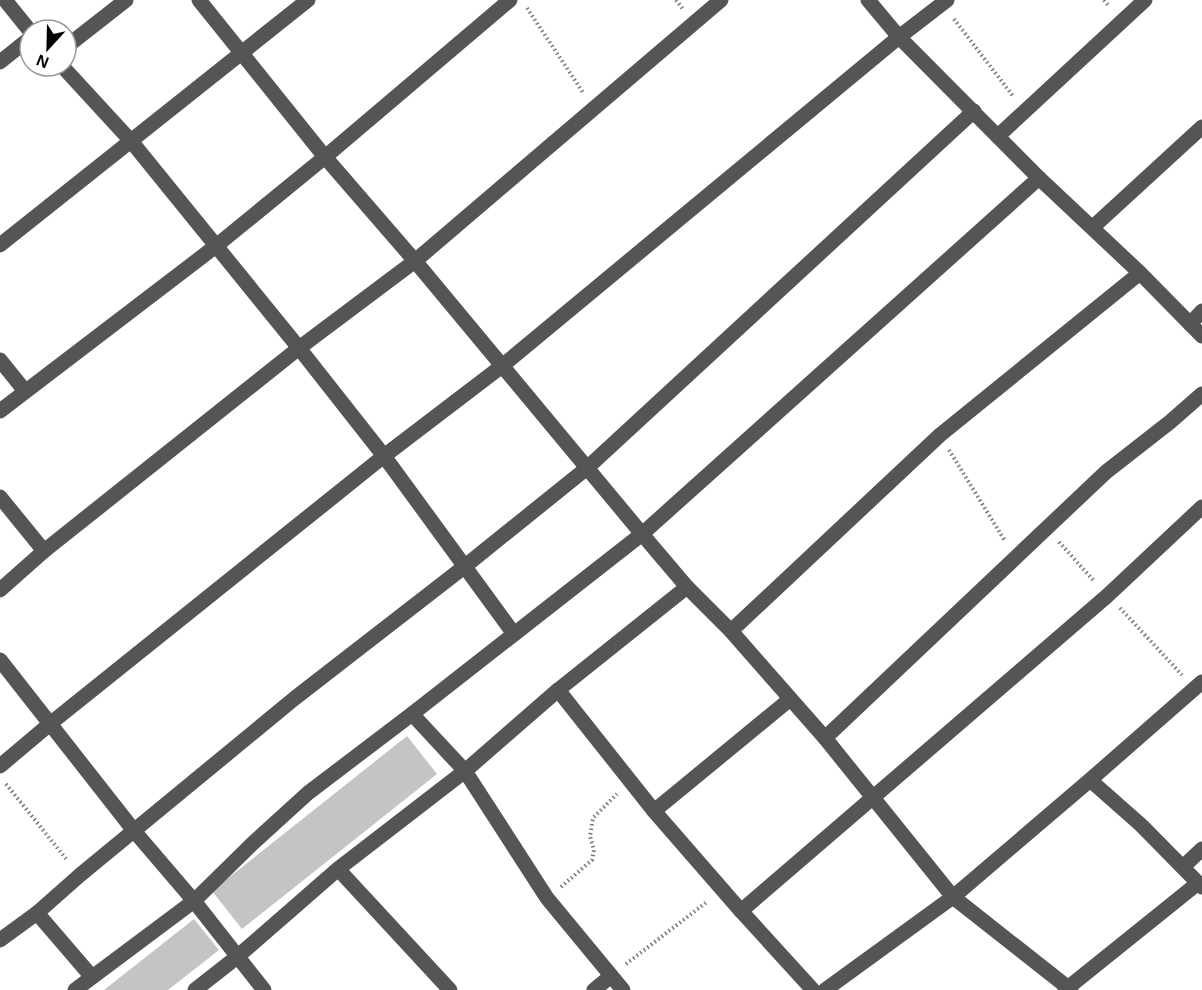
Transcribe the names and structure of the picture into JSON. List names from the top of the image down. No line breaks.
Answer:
{"north":"bottom"}
